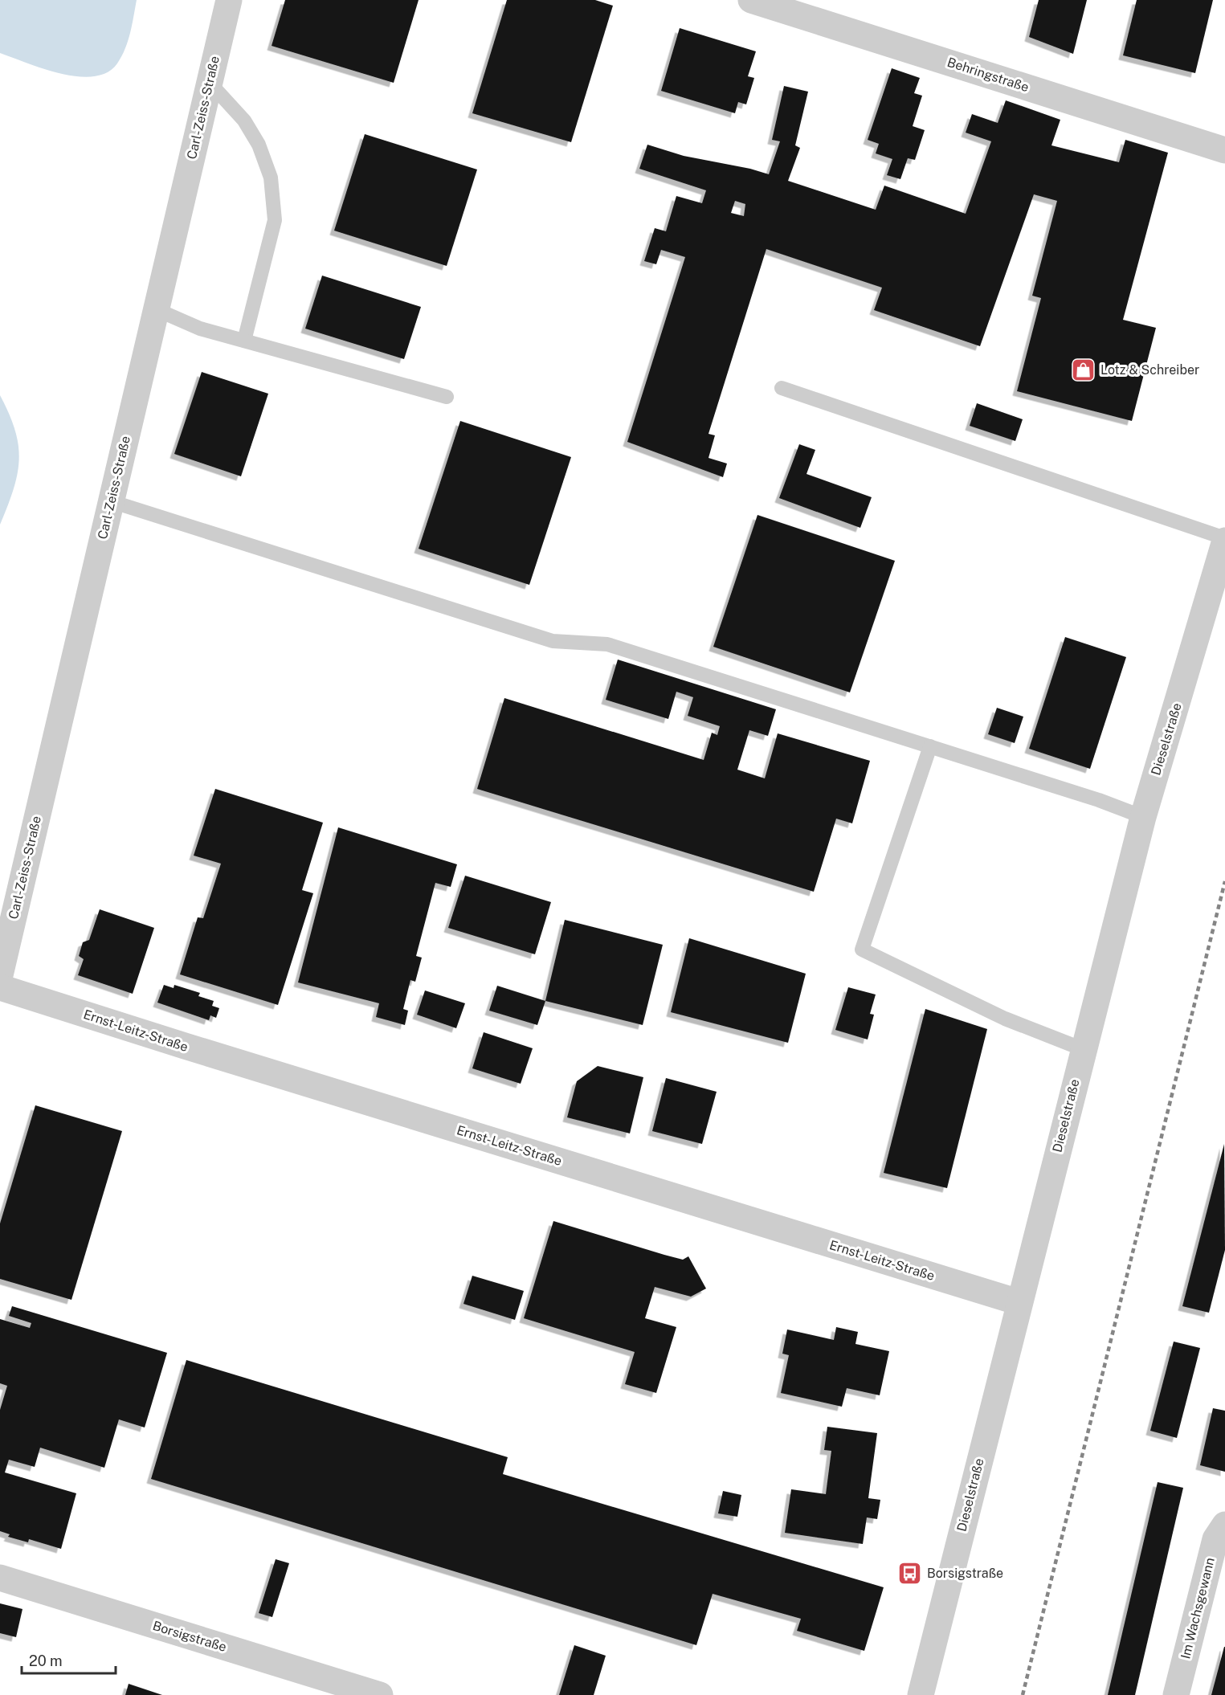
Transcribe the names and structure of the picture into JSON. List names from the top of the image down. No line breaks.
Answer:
{"streets":{"street":["Behringstraße","Carl-Zeiss-Straße","Dieselstraße","Ernst-Leitz-Straße","Im Wachsgewann","Borsigstraße"]},"crossings":[["Dieselstraße","Ernst-Leitz-Straße"]],"places":{"shop":["Lotz & Schreiber"],"bus stop":["Borsigstraße"]},"scale_bar":"20 m"}
